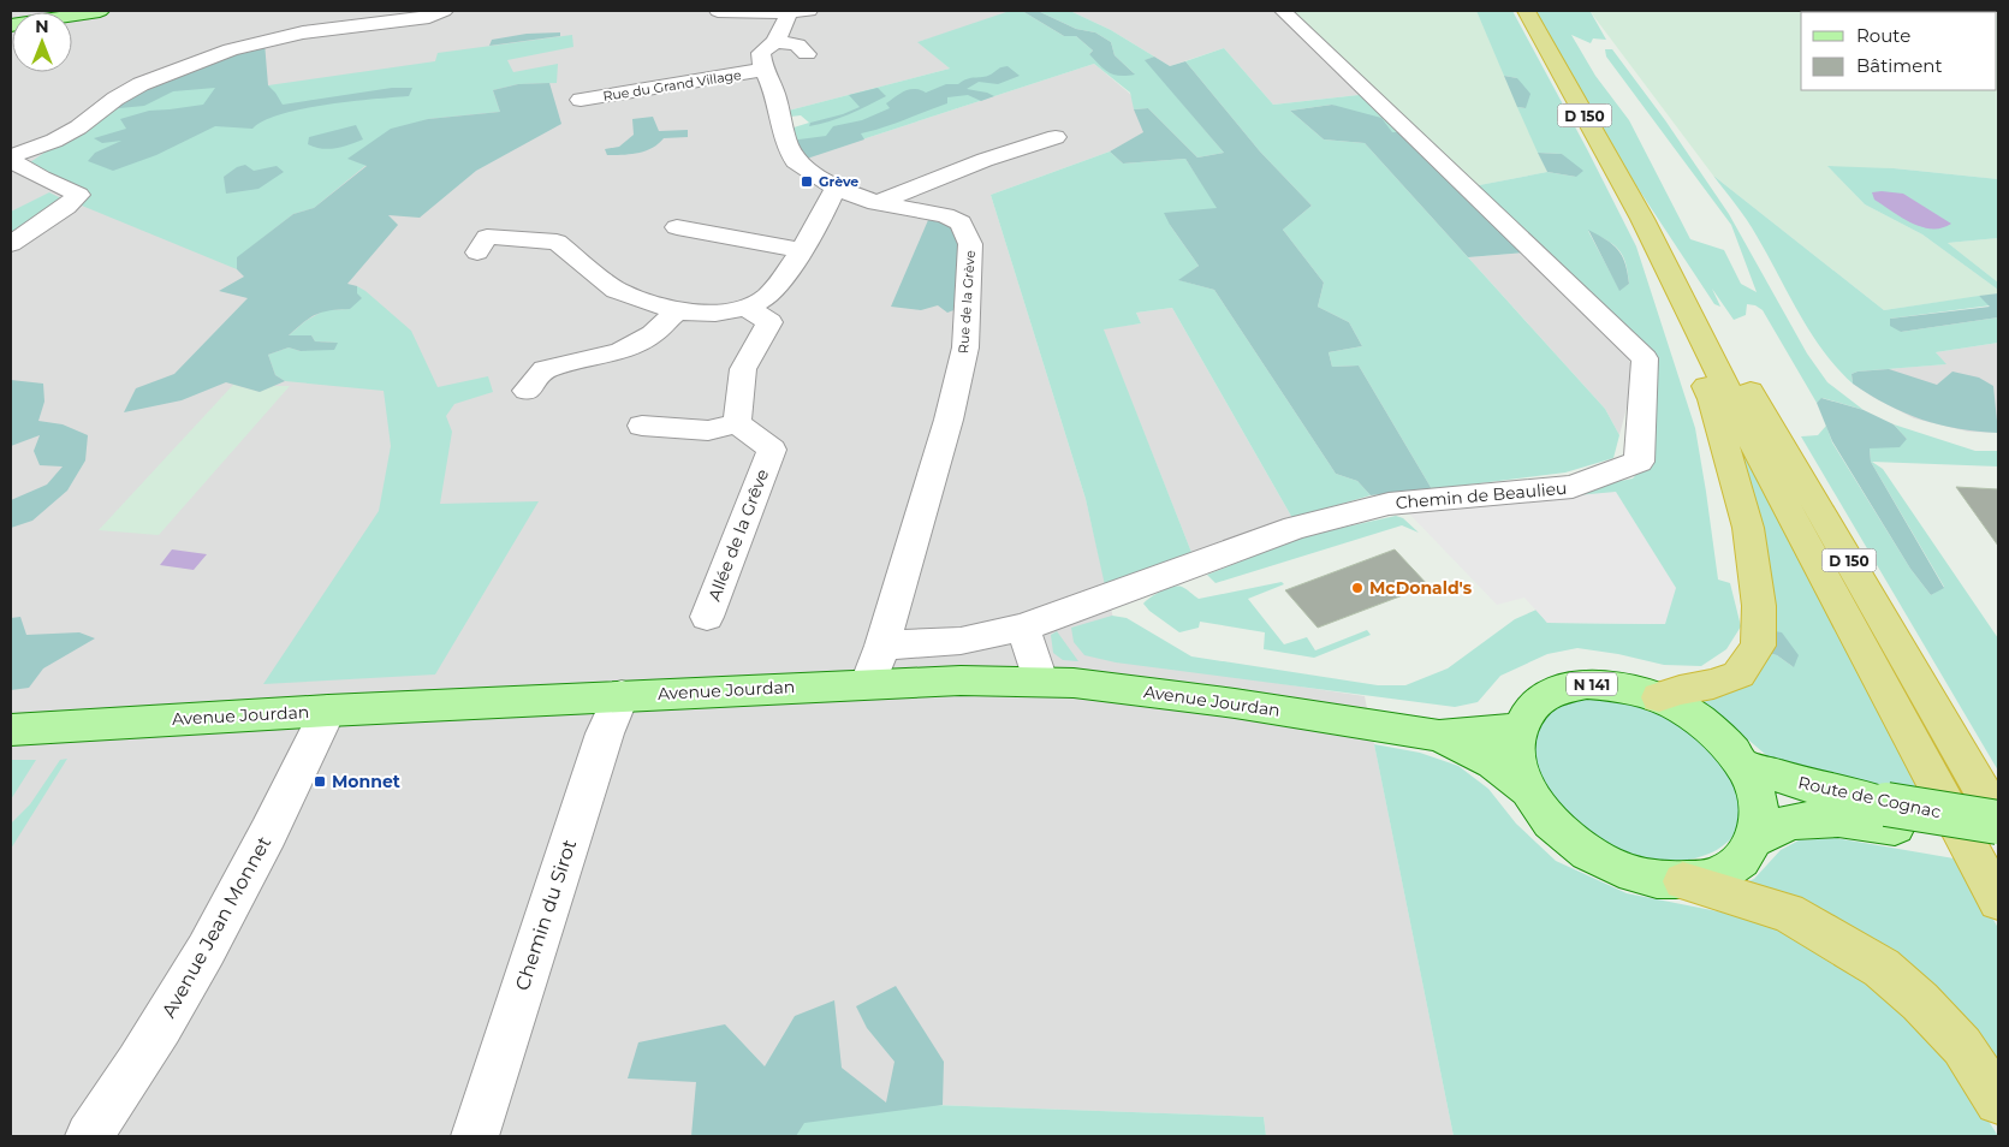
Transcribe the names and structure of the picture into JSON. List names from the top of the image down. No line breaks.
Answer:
{"streets":{"highway":["D 150"],"main road":["N 141","Avenue Jourdan","Route de Cognac"],"street":["Rue du Grand Village","Rue de la Grève","Chemin de Beaulieu","Allée de la Grêve","Chemin du Sirot","Avenue Jean Monnet"]},"crossings":[["Rue du Grand Village","Rue de la Grève"],["Rue de la Grève","Chemin de Beaulieu"],["Rue de la Grève","Avenue Jourdan"],["N 141","Avenue Jourdan"],["N 141","Route de Cognac"],["Avenue Jourdan","Chemin du Sirot"],["Avenue Jourdan","Avenue Jean Monnet"]],"places":{"transit":["Grève","Monnet"],"other":["McDonald's"]},"legend":["Route","Bâtiment"],"north":"top"}
